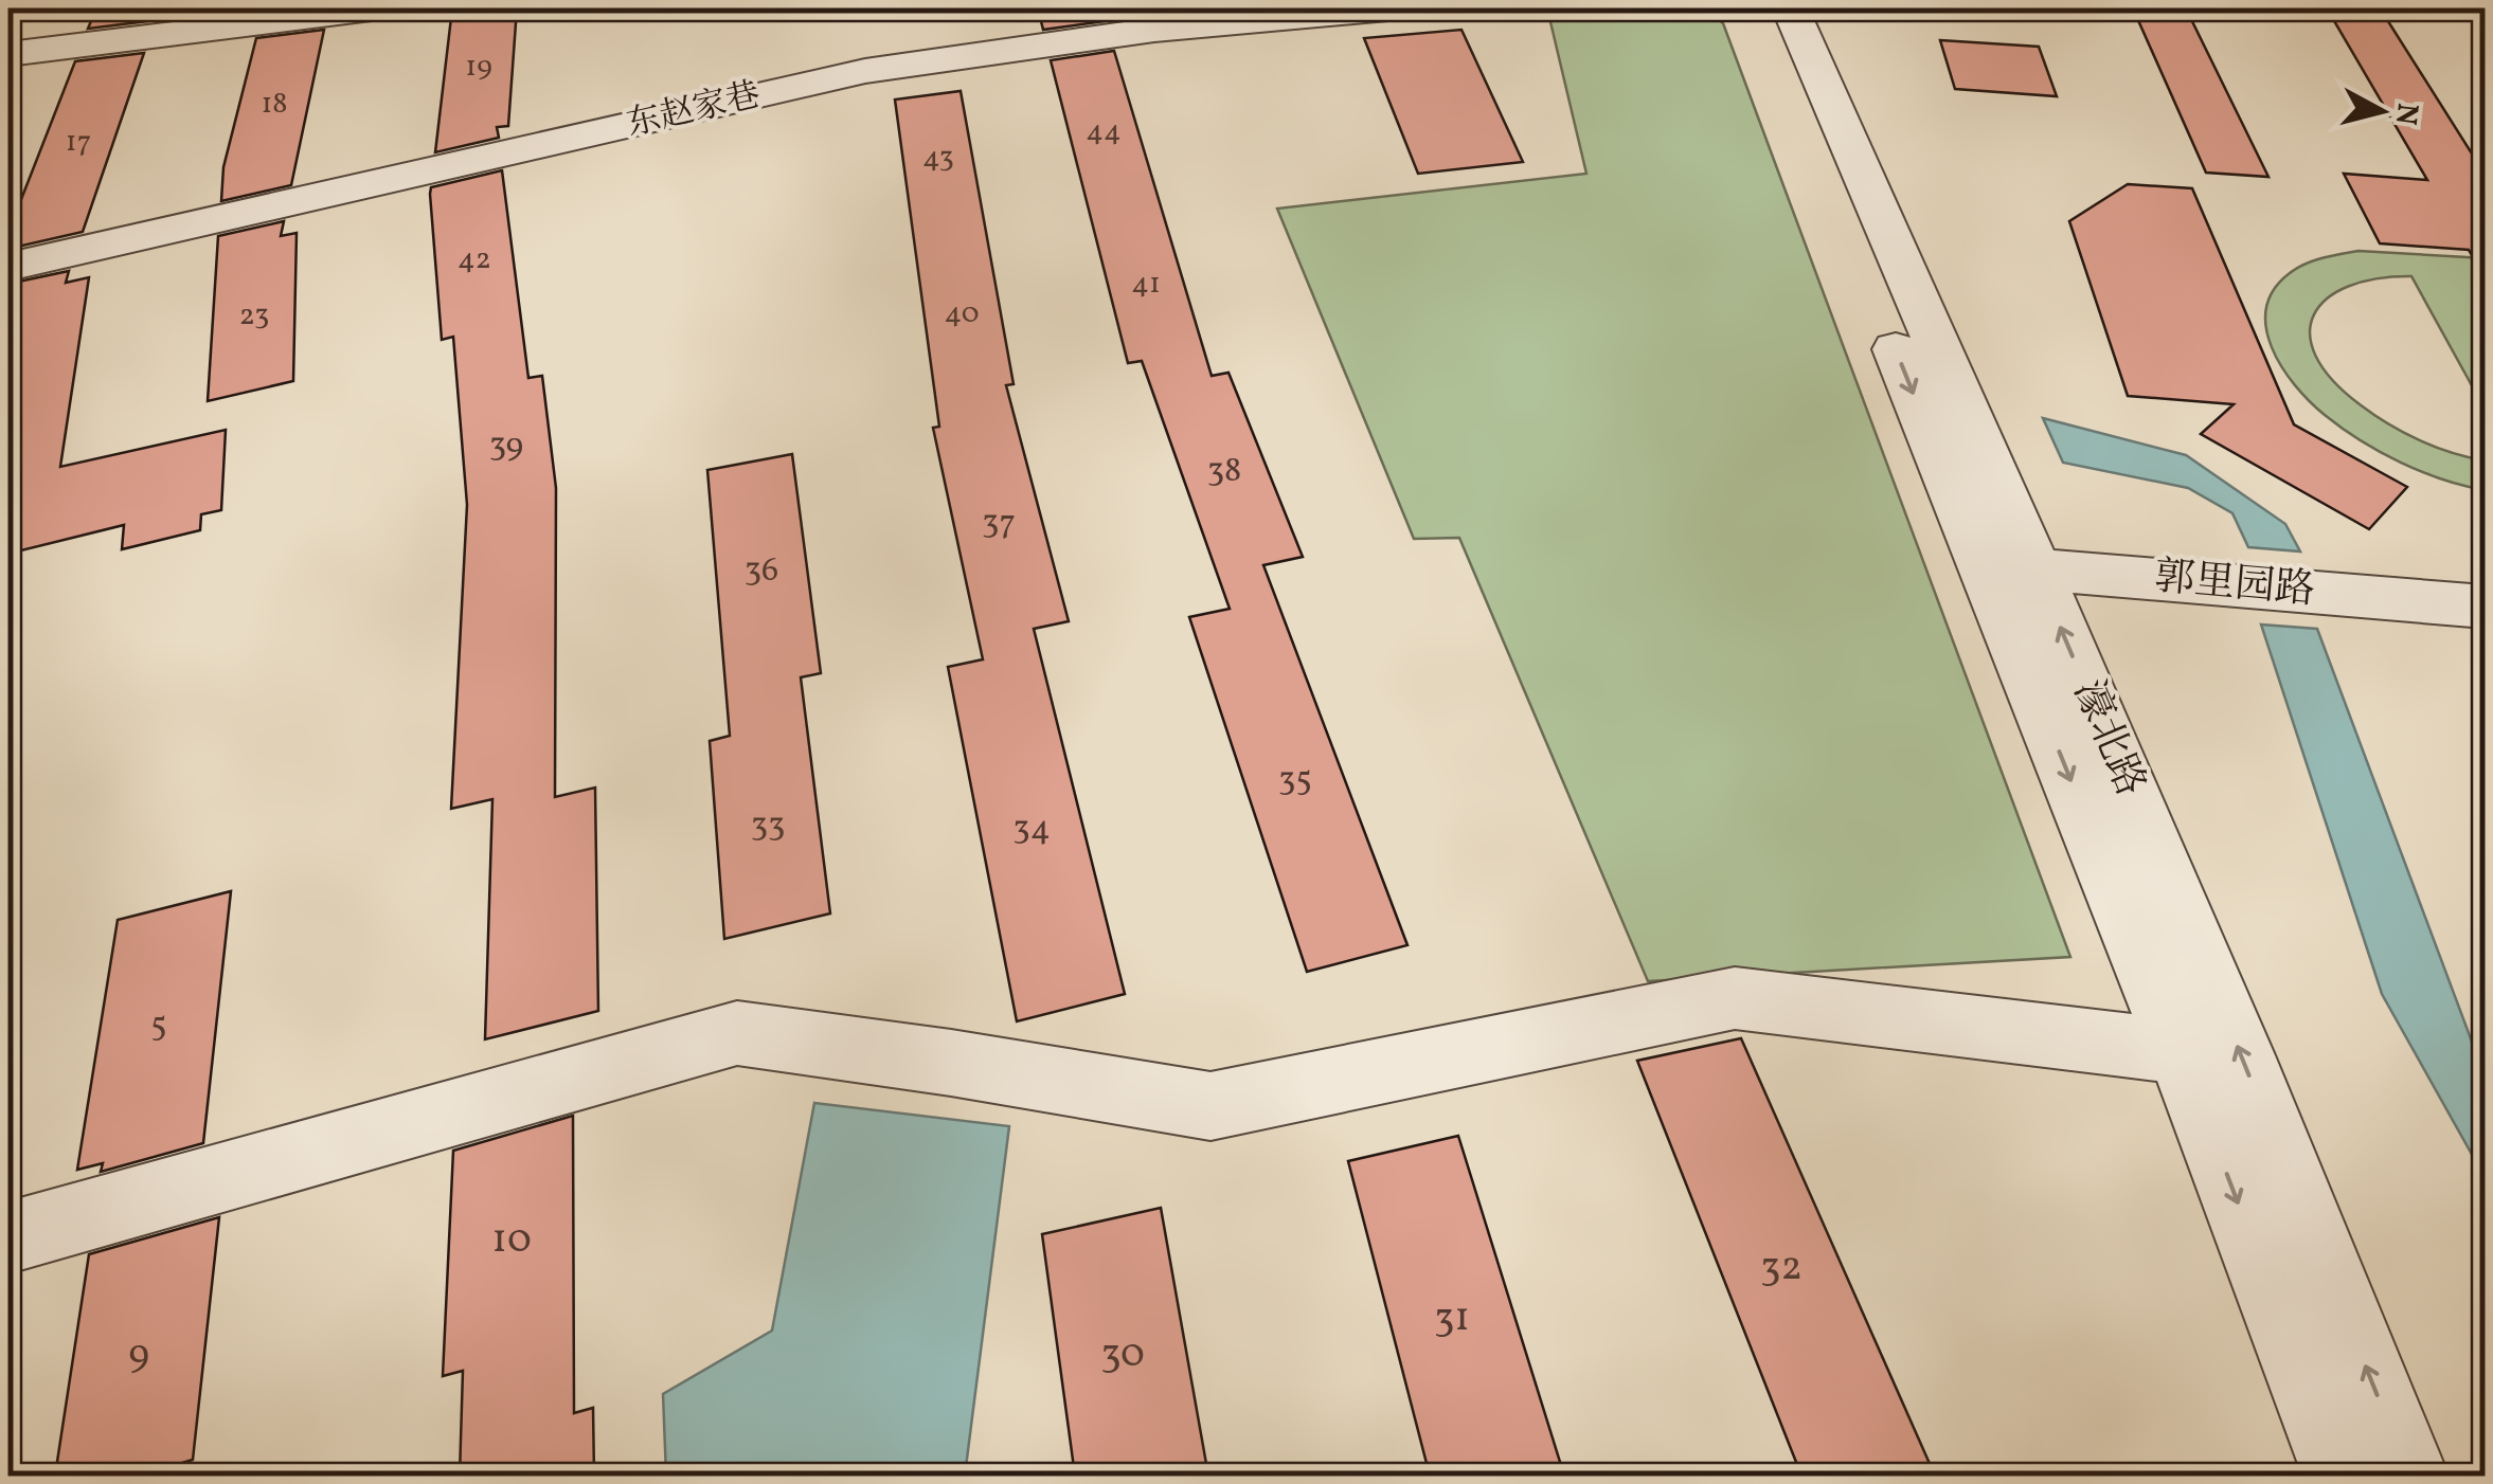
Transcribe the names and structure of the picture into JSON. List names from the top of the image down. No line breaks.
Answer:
{"streets":{"street":["东赵家巷","郭里园路","濠北路"]},"crossings":[["郭里园路","濠北路"]],"house_numbers":["19","18","44","17","43","42","41","40","23","39","38","37","36","35","33","34","5","10","32","31","30","9"],"north":"right"}
